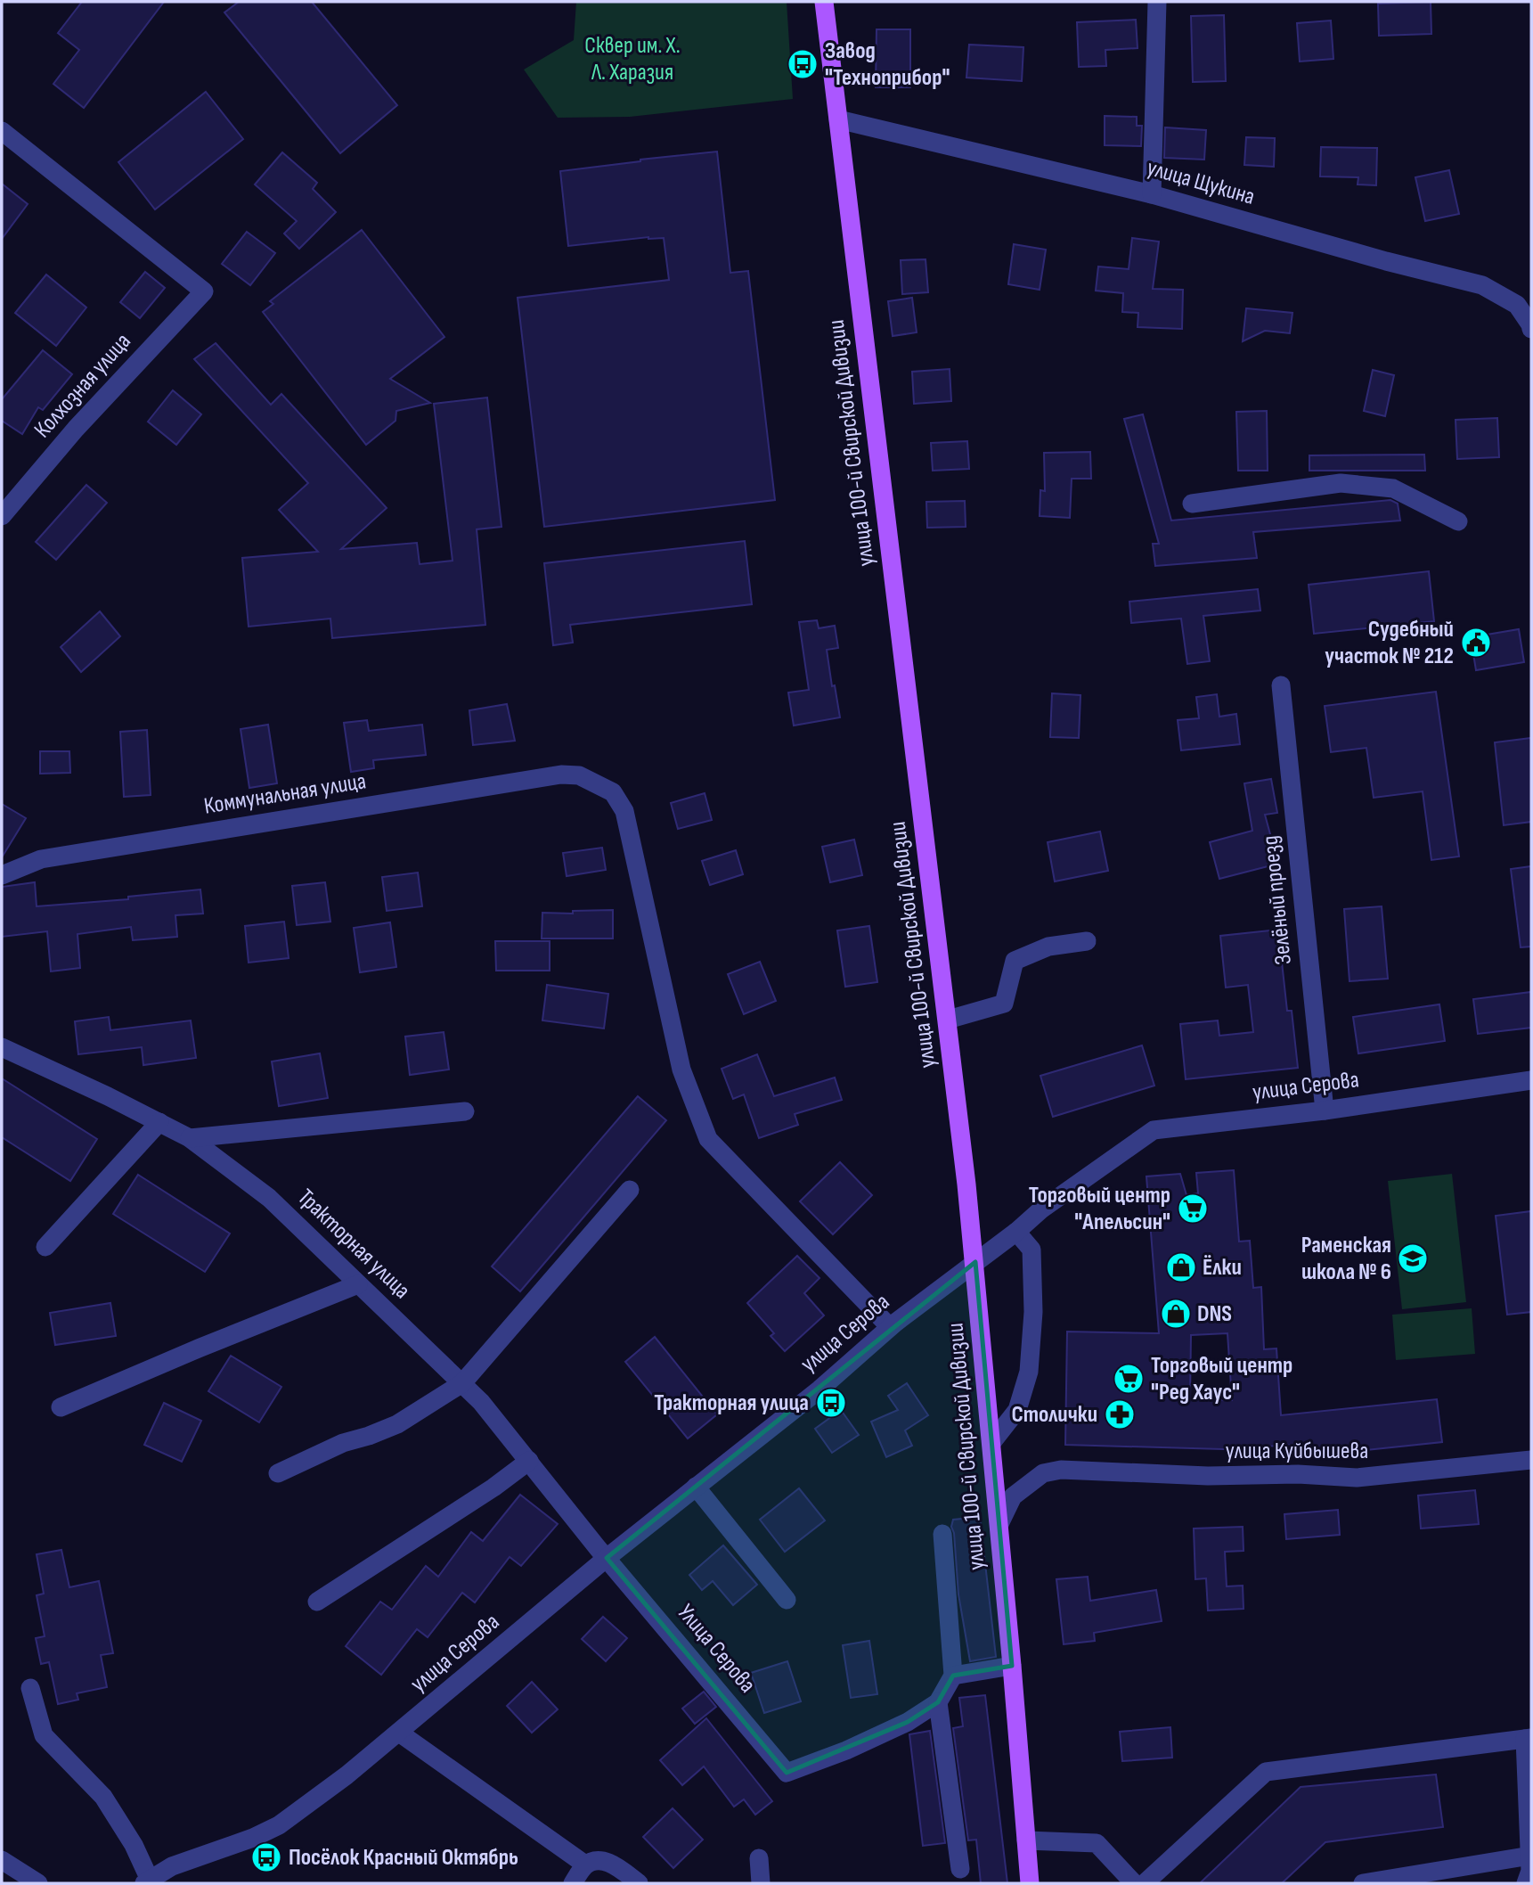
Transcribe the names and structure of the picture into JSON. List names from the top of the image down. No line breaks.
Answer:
{"streets":{"main road":["улица 100-й Свирской Дивизии"],"street":["улица Щукина","Колхозная улица","Коммунальная улица","Зелёный проезд","улица Серова","Тракторная улица","улица Куйбышева","Улица Серова"]},"crossings":[["улица Щукина","улица 100-й Свирской Дивизии"],["улица 100-й Свирской Дивизии","улица Серова"],["улица 100-й Свирской Дивизии","улица Куйбышева"],["Коммунальная улица","улица Серова"],["Зелёный проезд","улица Серова"],["улица Серова","Тракторная улица"],["улица Серова","Улица Серова"],["Тракторная улица","Улица Серова"]],"parks":["Сквер им. Х. Л. Харазия"],"places":{"bus stop":["Завод \"Техноприбор\"","Тракторная улица","Посёлок Красный Октябрь"],"public building":["Судебный участок № 212"],"supermarket":["Торговый центр \"Апельсин\"","Торговый центр \"Ред Хаус\""],"school or university":["Раменская школа № 6"],"shop":["Ёлки","DNS"],"pharmacy":["Столички"]}}
